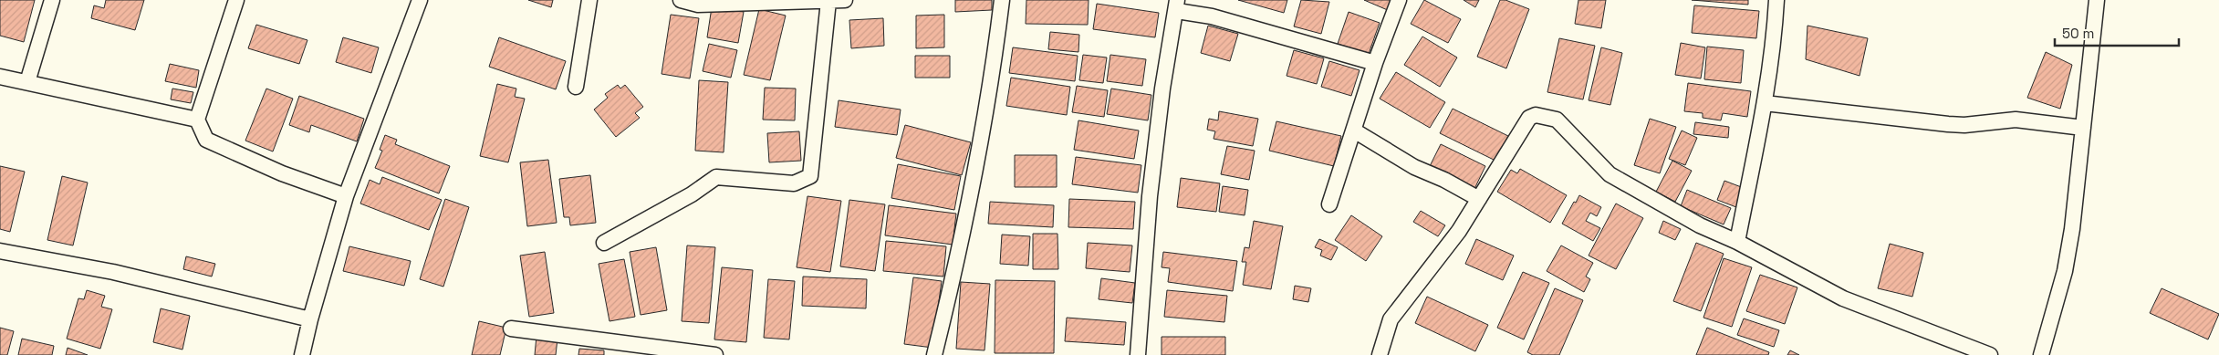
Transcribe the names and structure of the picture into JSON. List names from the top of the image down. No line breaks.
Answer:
{"scale_bar":"50 m"}
